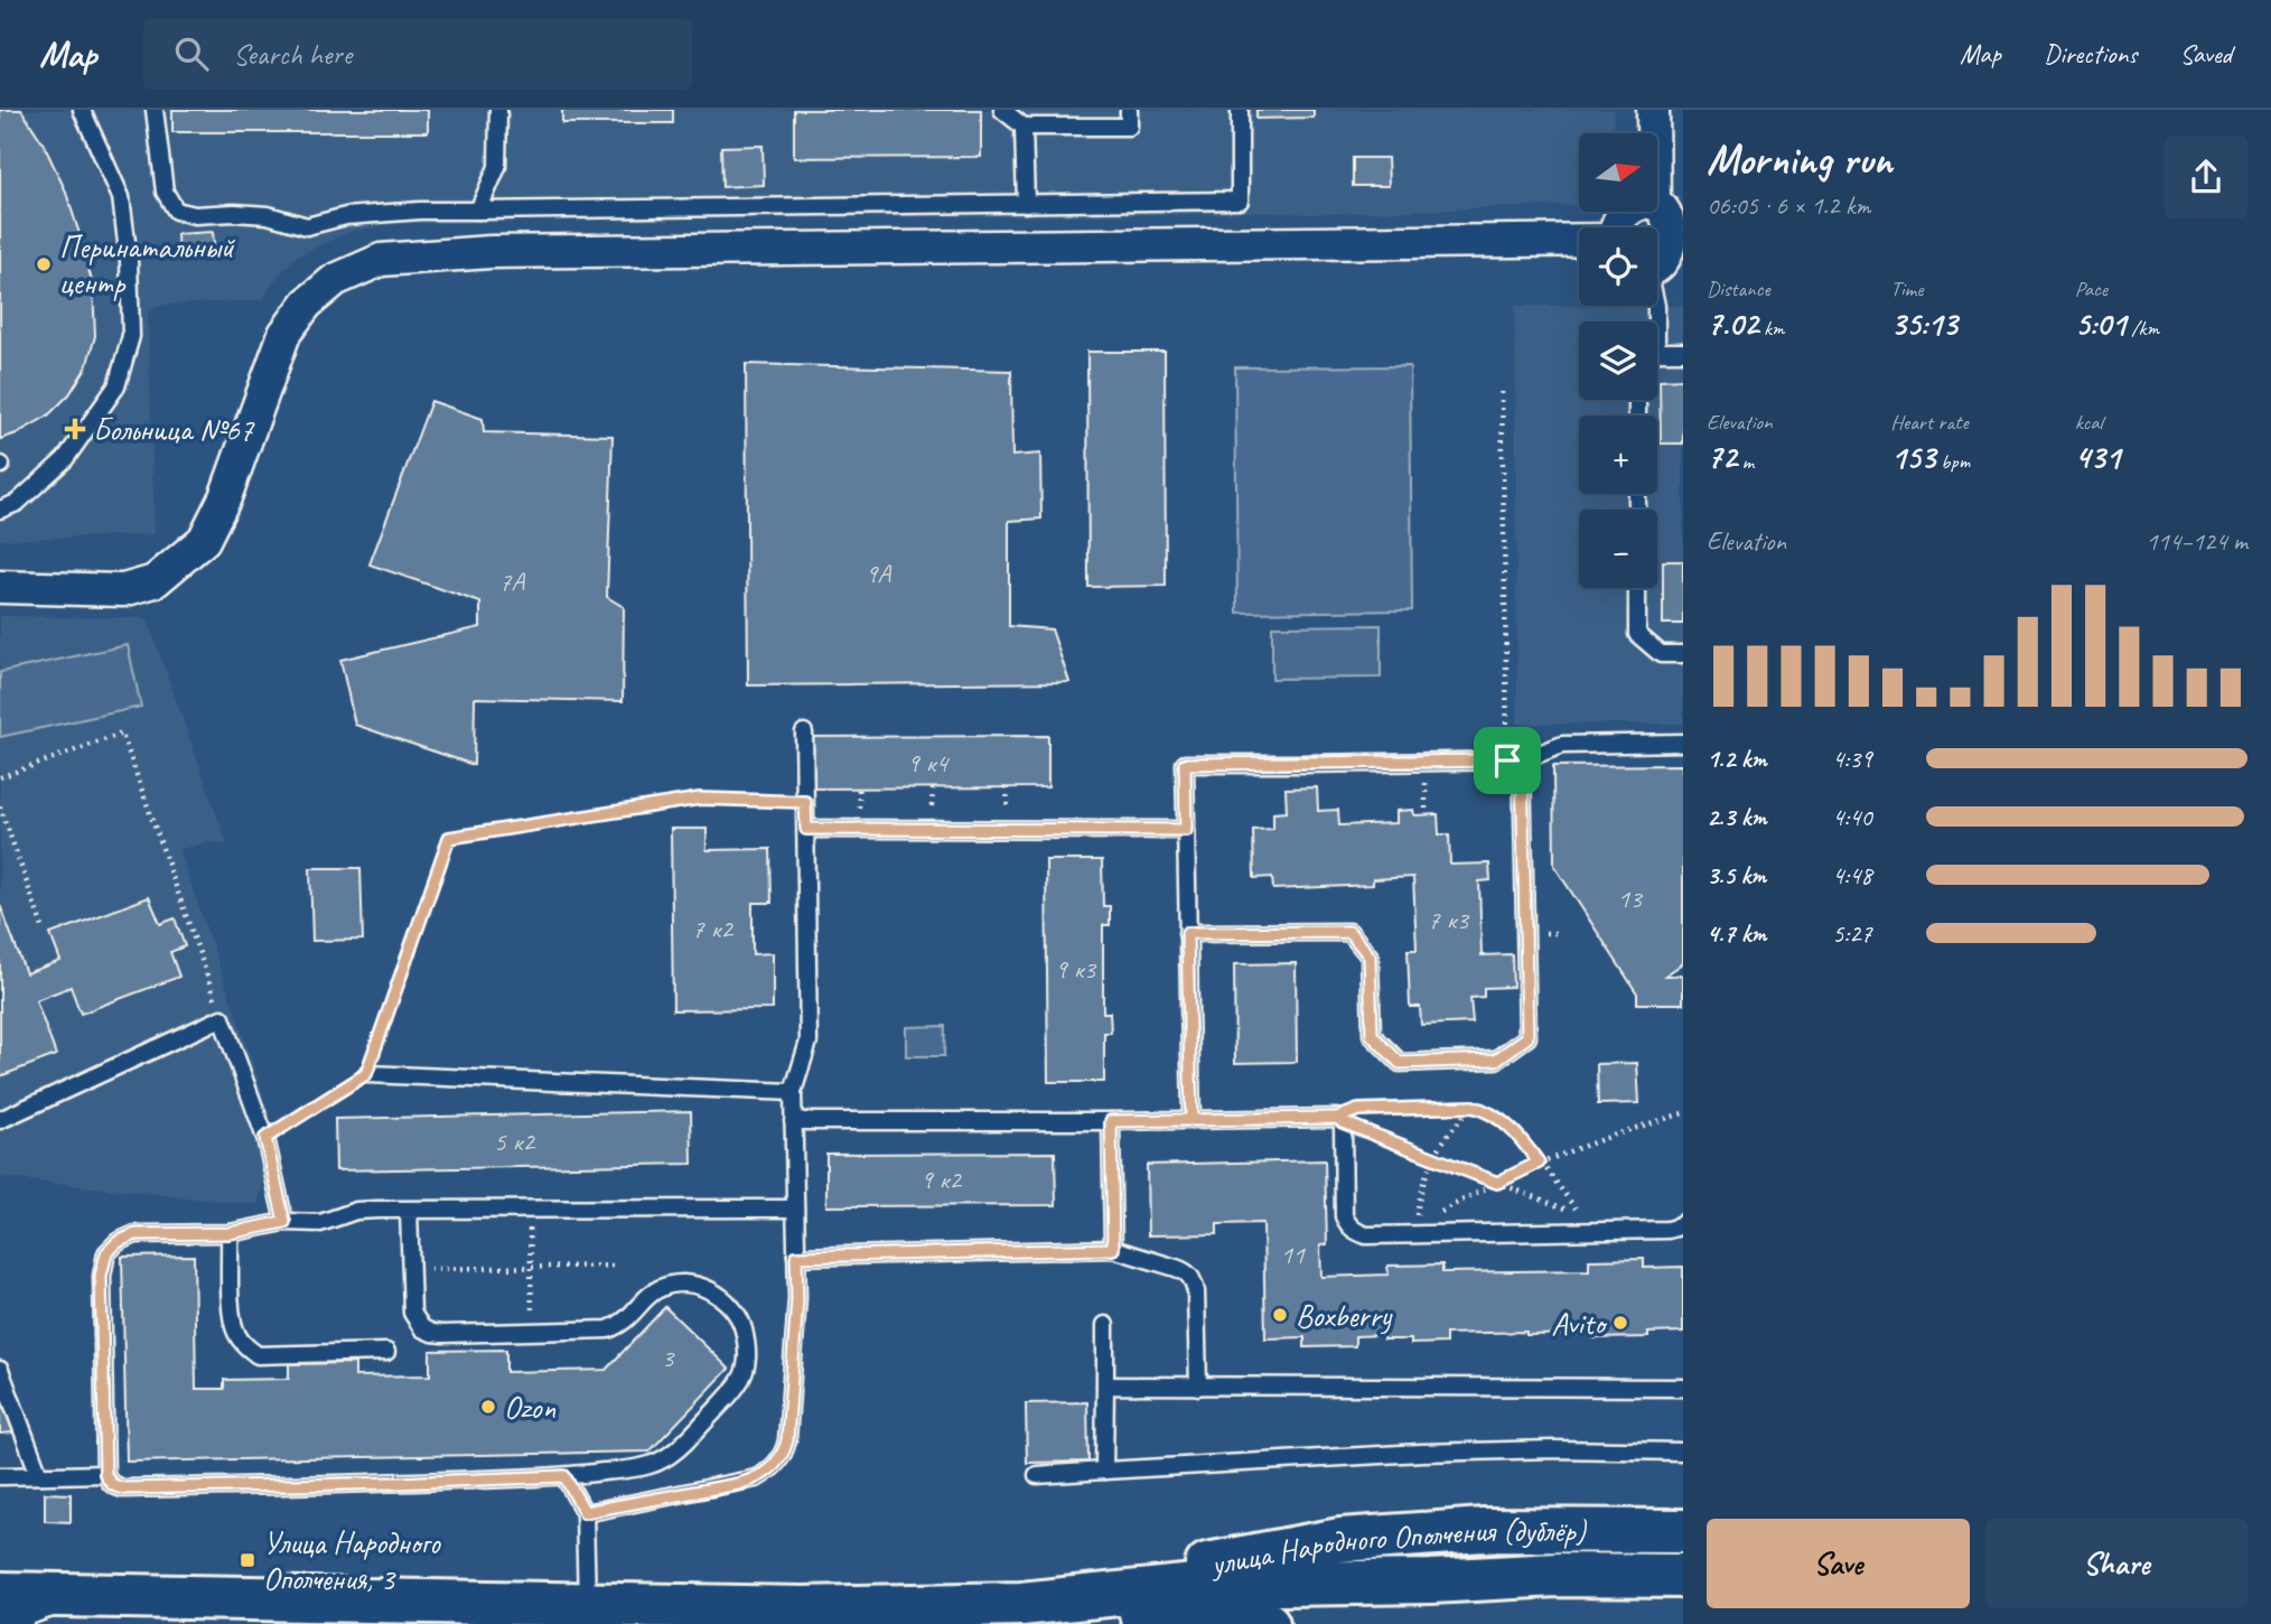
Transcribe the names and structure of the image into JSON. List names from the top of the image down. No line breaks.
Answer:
{"streets":{"main road":["улица Народного Ополчения (дублёр)"]},"places":{"other":["Перинатальный центр","Boxberry","Avito","Ozon"],"health":["Больница №67"],"transit":["Улица Народного Ополчения, 3"]},"house_numbers":["9А","7А","9 к4","13","7 к3","7 к2","9 к3","5 к2","9 к2","11","3"],"north":"right","page":{"header":"Map","search":"Search here","nav":["Map","Directions","Saved"],"heading":["Morning run","06:05 · 6 × 1.2 km"],"map_buttons":["+","−"],"stats":[["Distance","7.02 km"],["Time","35:13"],["Pace","5:01 /km"],["Elevation","72 m"],["Heart rate","153 bpm"],["kcal","431"]],"chart":["Elevation","114–124 m"],"list":[{"name":"1.2 km","note":"4:39"},{"name":"2.3 km","note":"4:40"},{"name":"3.5 km","note":"4:48"},{"name":"4.7 km","note":"5:27"}],"buttons":["Save","Share"]}}
